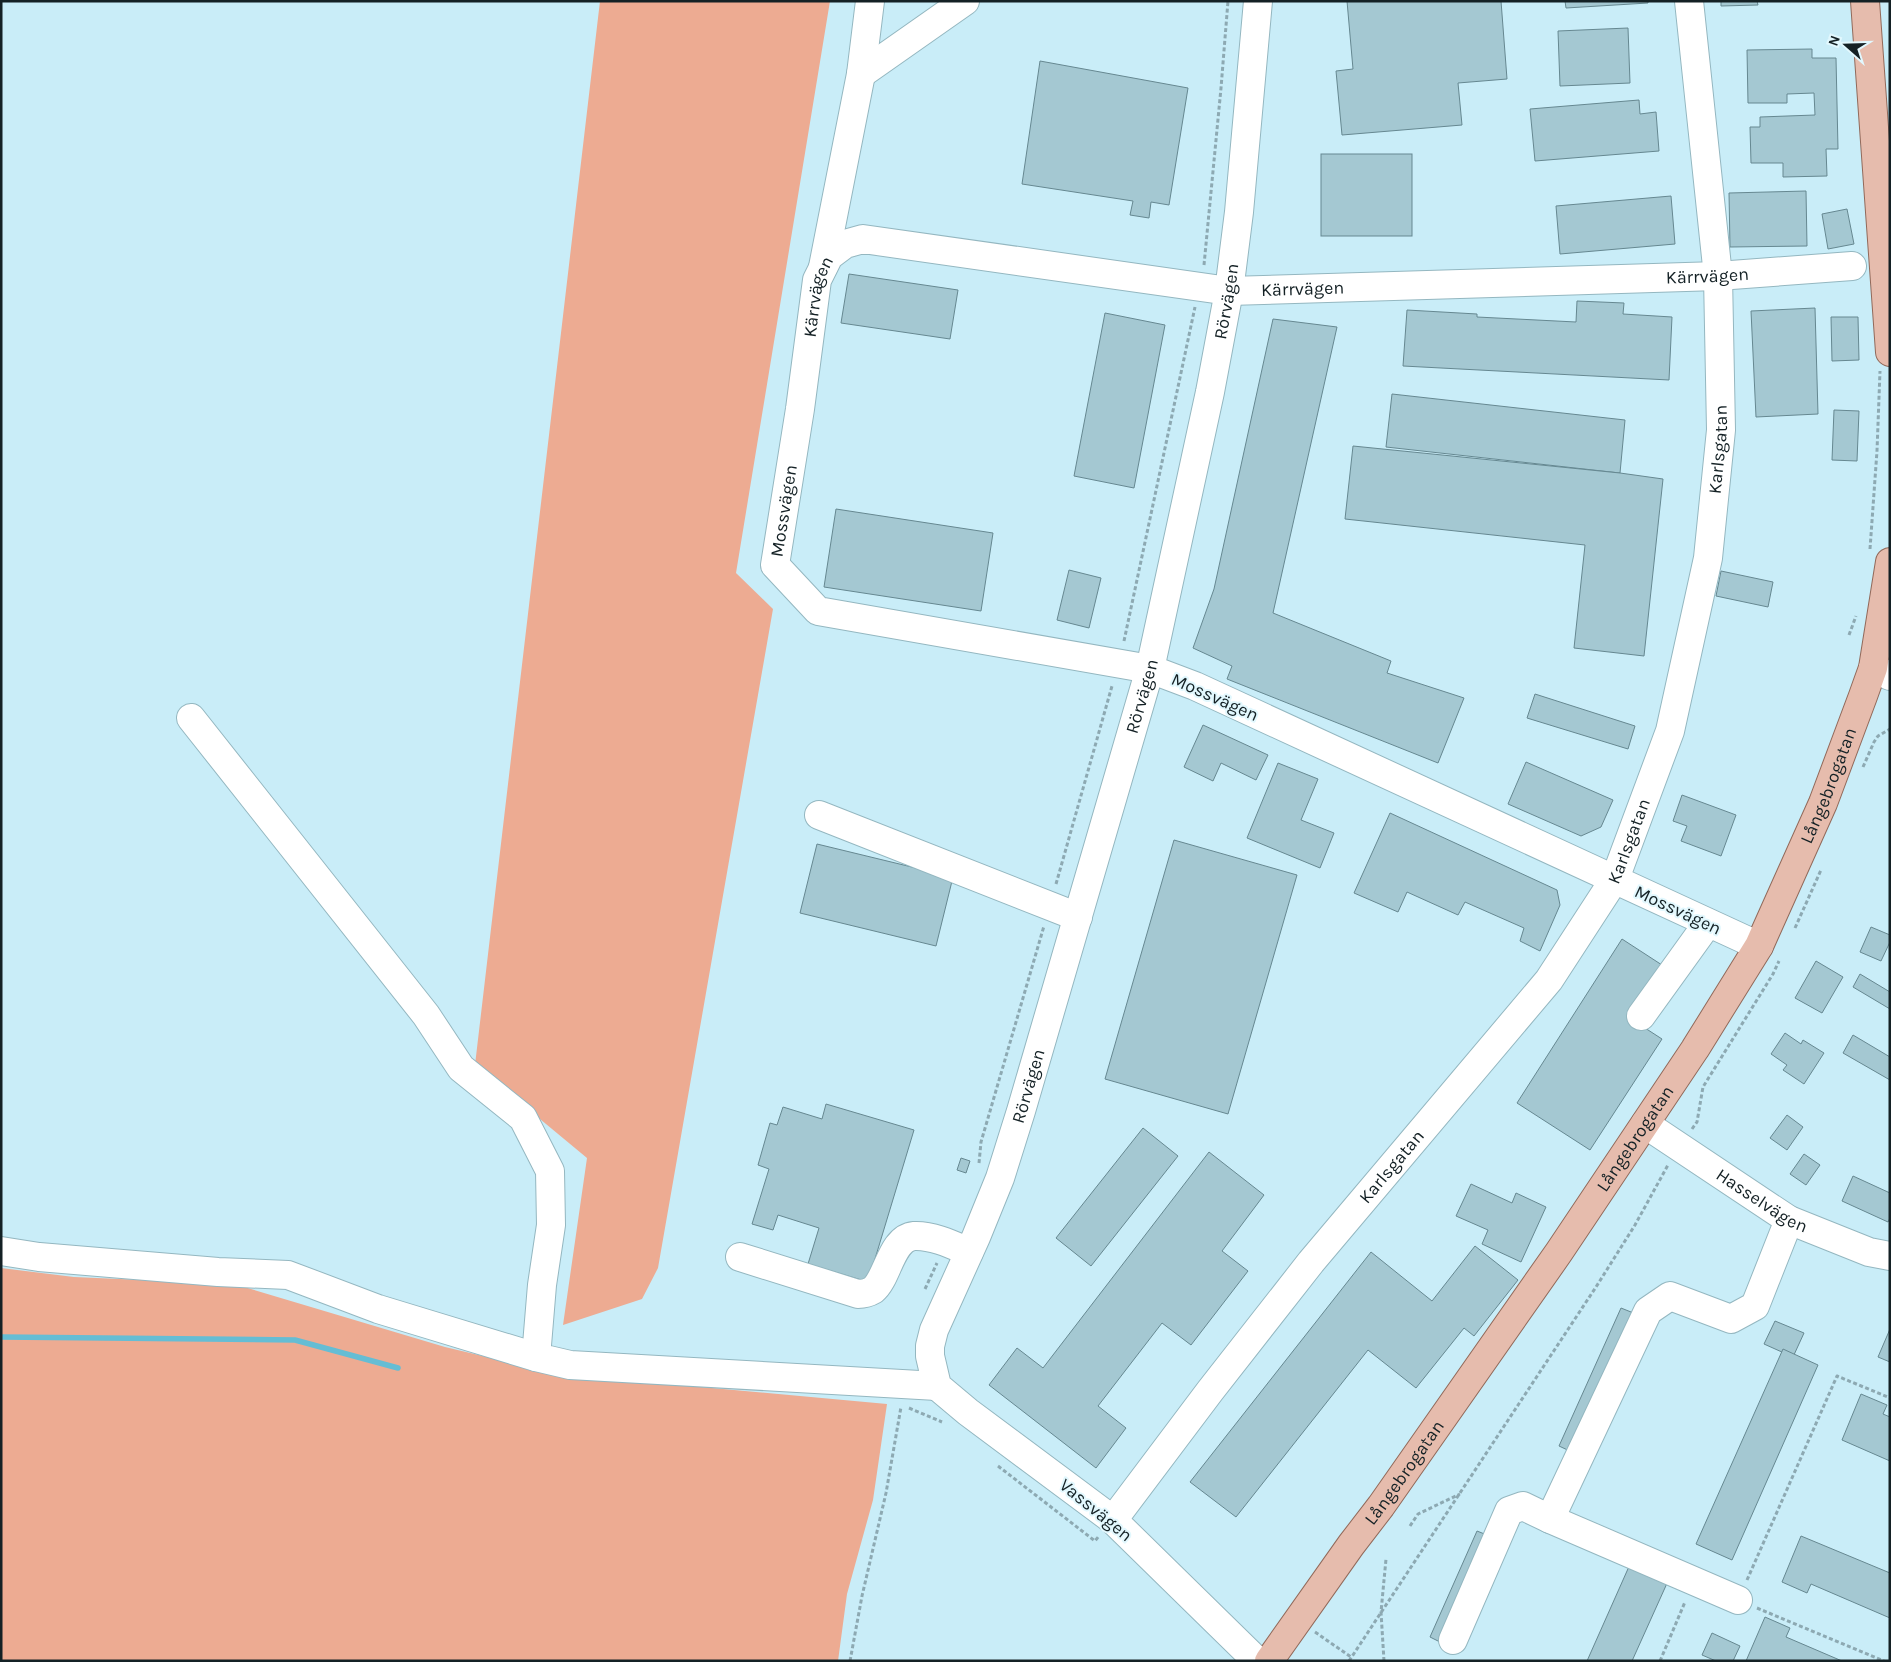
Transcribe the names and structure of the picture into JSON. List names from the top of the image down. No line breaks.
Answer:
{"streets":{"main road":["Långebrogatan"],"street":["Kärrvägen","Rörvägen","Karlsgatan","Mossvägen","Hasselvägen","Vassvägen"]},"crossings":[["Kärrvägen","Rörvägen"],["Kärrvägen","Karlsgatan"],["Kärrvägen","Mossvägen"],["Rörvägen","Mossvägen"],["Rörvägen","Vassvägen"],["Karlsgatan","Mossvägen"],["Karlsgatan","Vassvägen"],["Mossvägen","Långebrogatan"],["Långebrogatan","Hasselvägen"]],"north":"left"}
